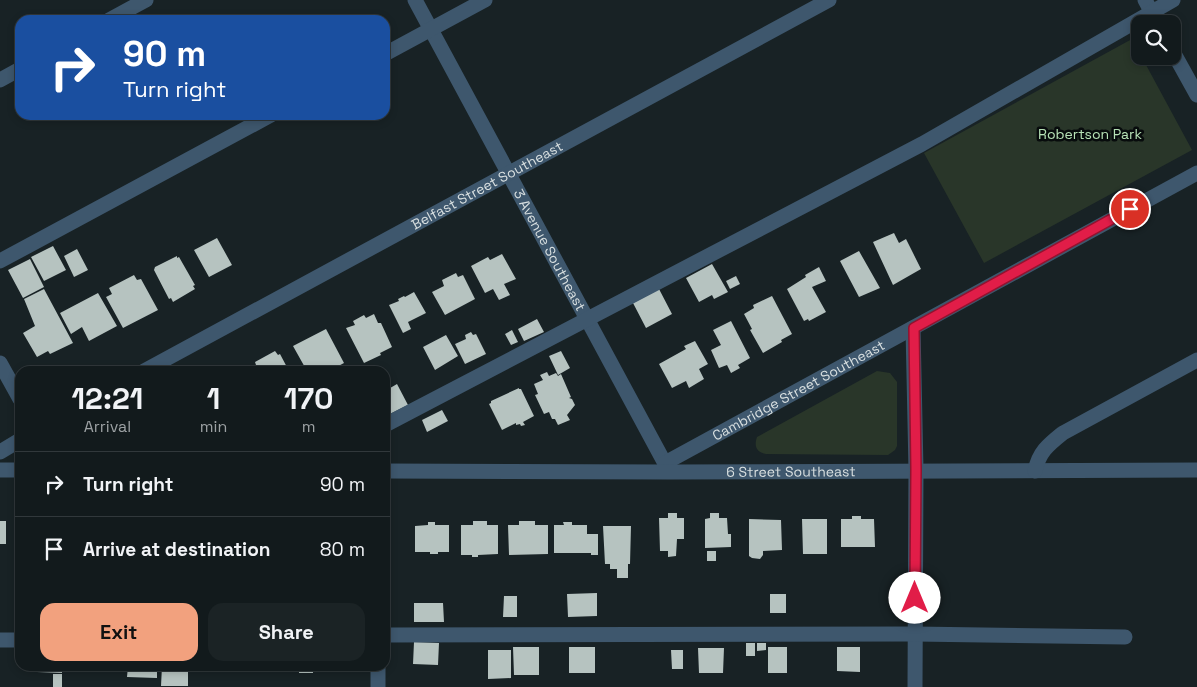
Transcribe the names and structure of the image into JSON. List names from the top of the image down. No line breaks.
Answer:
{"streets":{"street":["Belfast Street Southeast","3 Avenue Southeast","Cambridge Street Southeast","6 Street Southeast"]},"crossings":[["Belfast Street Southeast","3 Avenue Southeast"],["3 Avenue Southeast","Cambridge Street Southeast"],["3 Avenue Southeast","6 Street Southeast"],["Cambridge Street Southeast","6 Street Southeast"]],"parks":["Robertson Park"],"page":{"turn":["90 m","Turn right"],"eta":["12:21","Arrival","1","min","170","m"],"list":[{"name":"Turn right","value":"90 m"},{"name":"Arrive at destination","value":"80 m"}],"buttons":["Exit","Share"]}}
